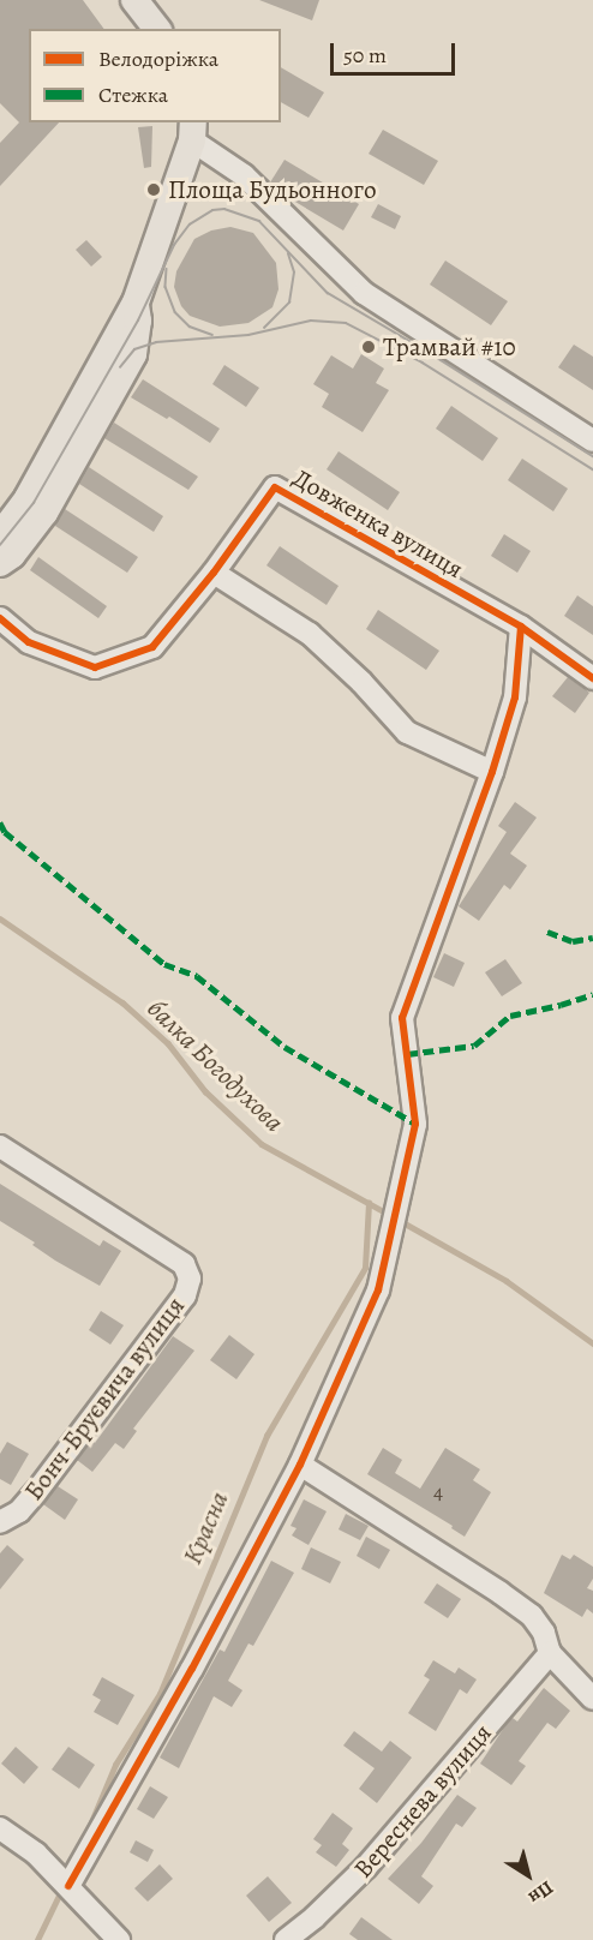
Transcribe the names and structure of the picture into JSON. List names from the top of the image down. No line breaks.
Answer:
{"streets":{"street":["Довженка вулиця","Бонч-Бруєвича вулиця","Вереснева вулиця"]},"water":["балка Богодухова","Красна"],"places":["Площа Будьонного","Трамвай #10"],"house_numbers":["4"],"legend":["Велодоріжка","Стежка"],"scale_bar":"50 m","north":"bottom right"}
